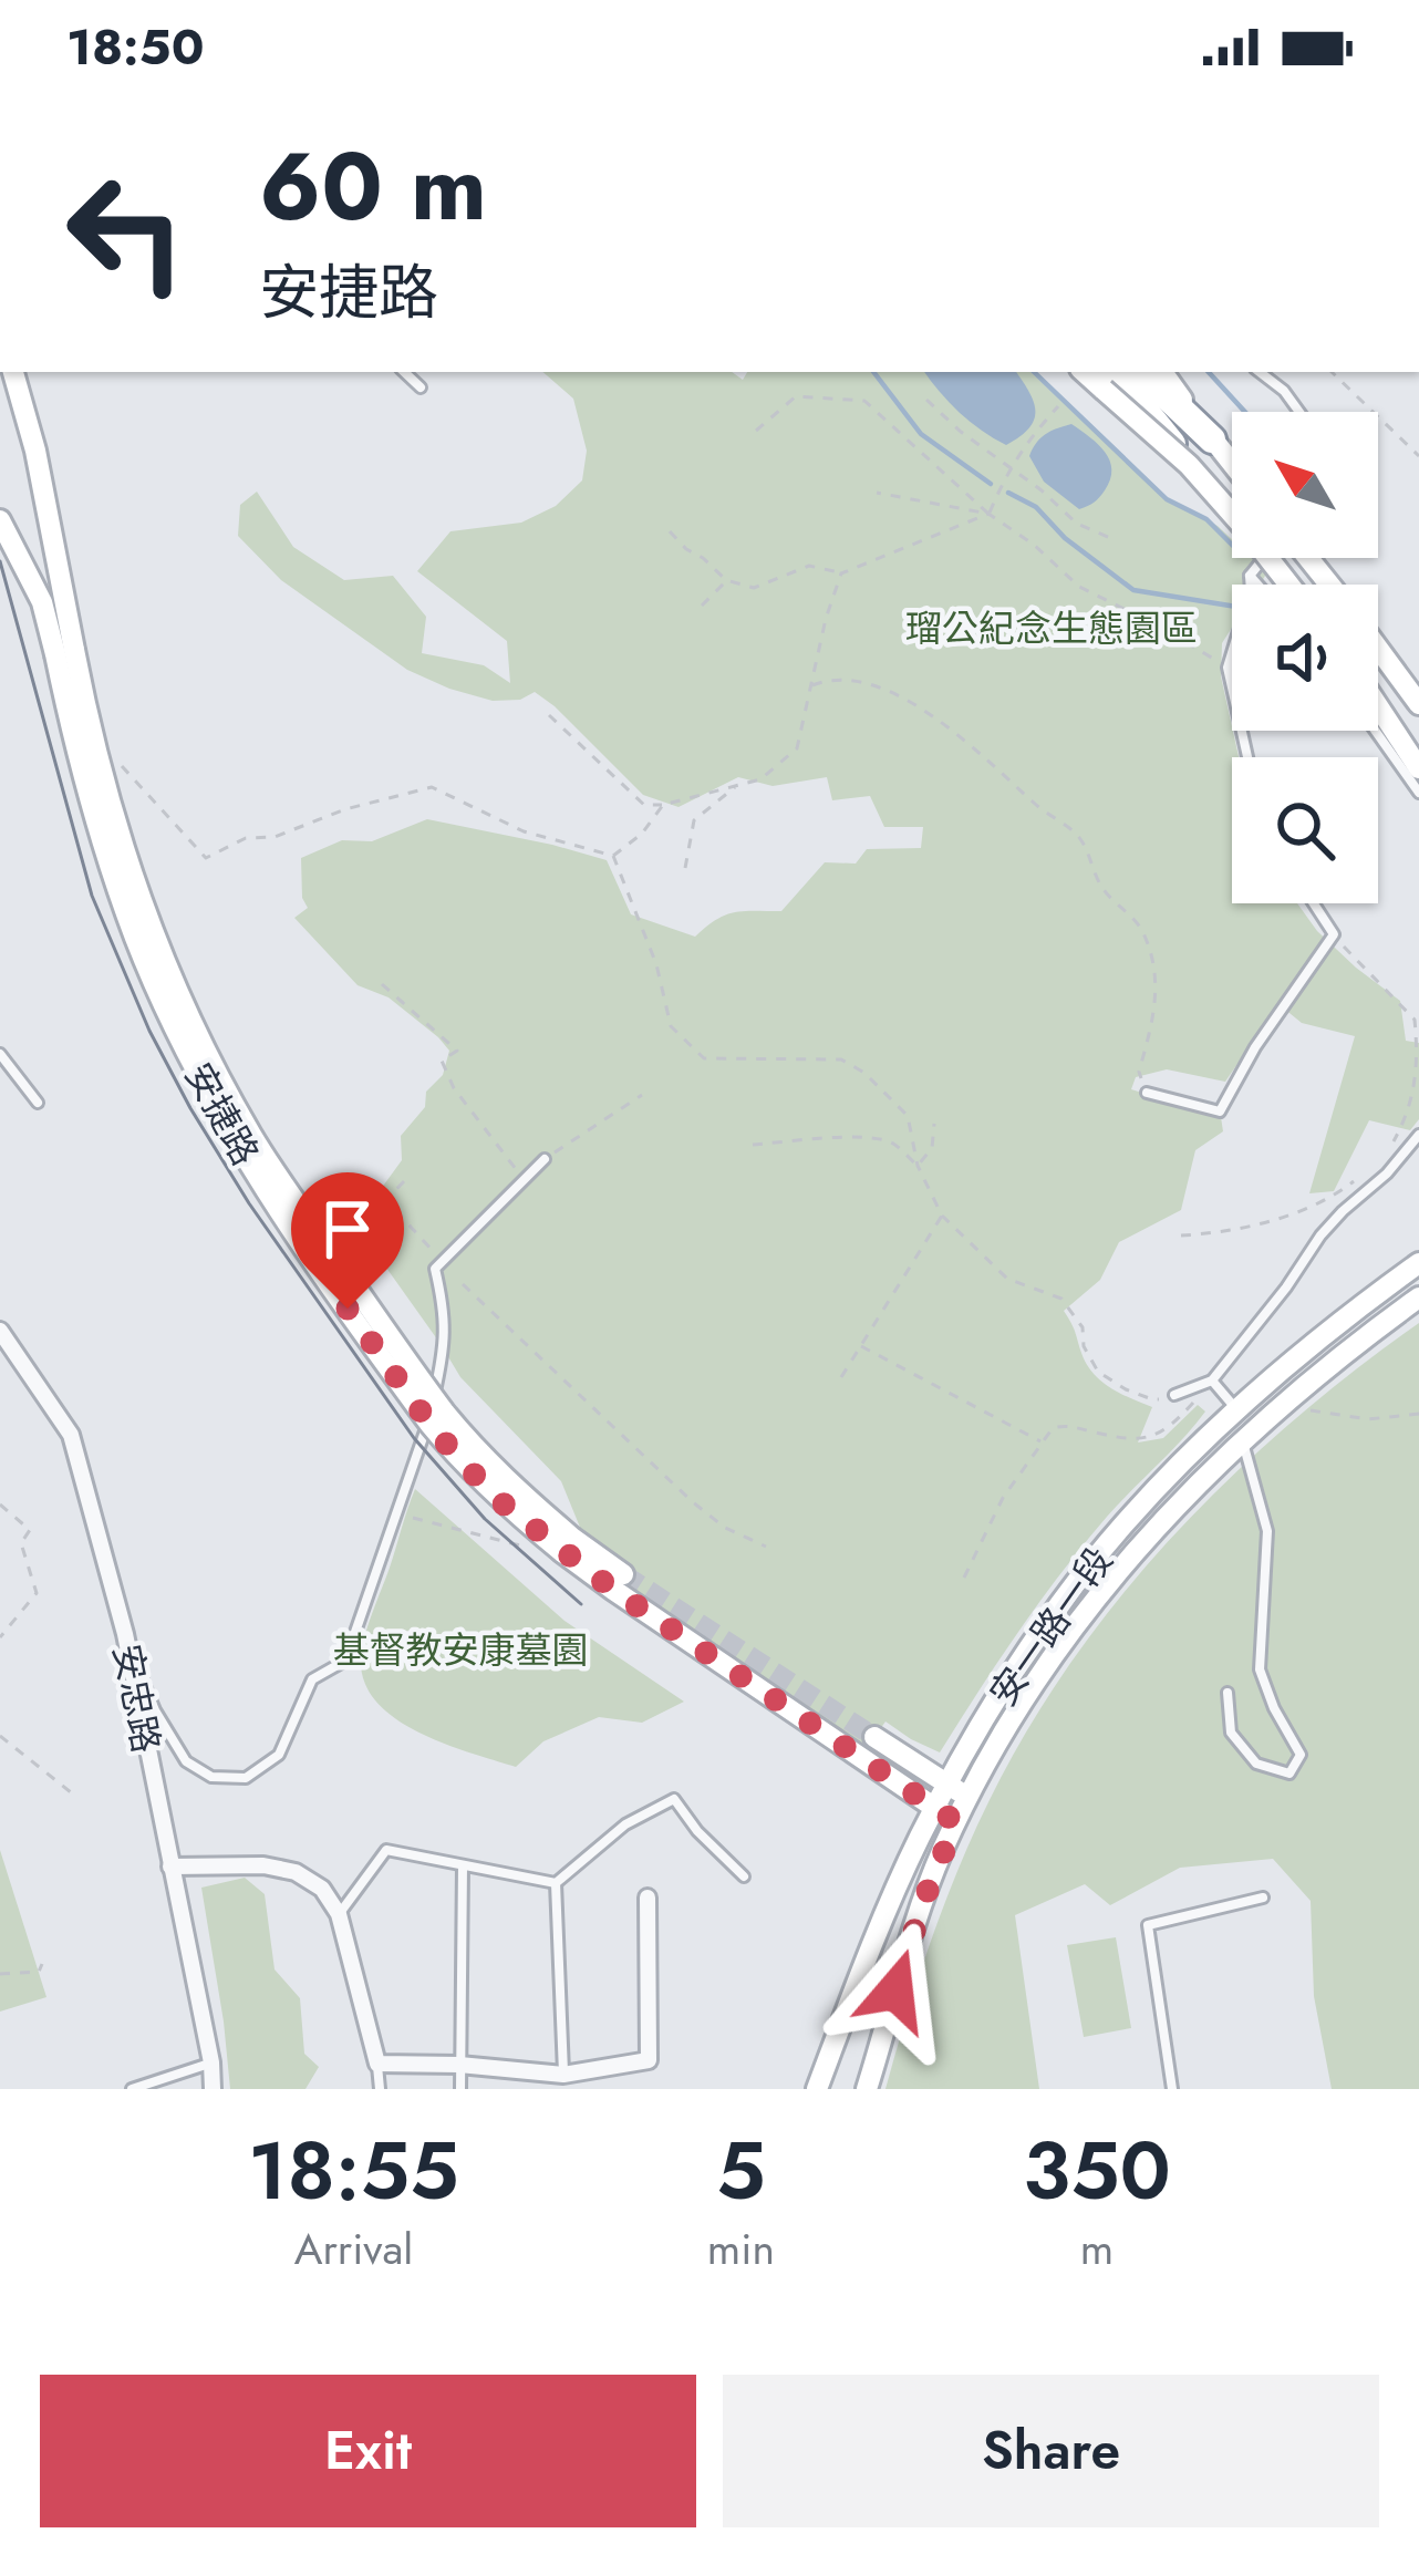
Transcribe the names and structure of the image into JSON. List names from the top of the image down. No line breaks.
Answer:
{"streets":{"street":["安捷路","安一路一段","安忠路"]},"crossings":[["安捷路","安一路一段"]],"parks":["瑠公紀念生態園區","基督教安康墓園"],"north":"top left","page":{"status":"18:50","turn":["60 m","安捷路"],"eta":["18:55","Arrival","5","min","350","m"],"buttons":["Exit","Share"]}}
